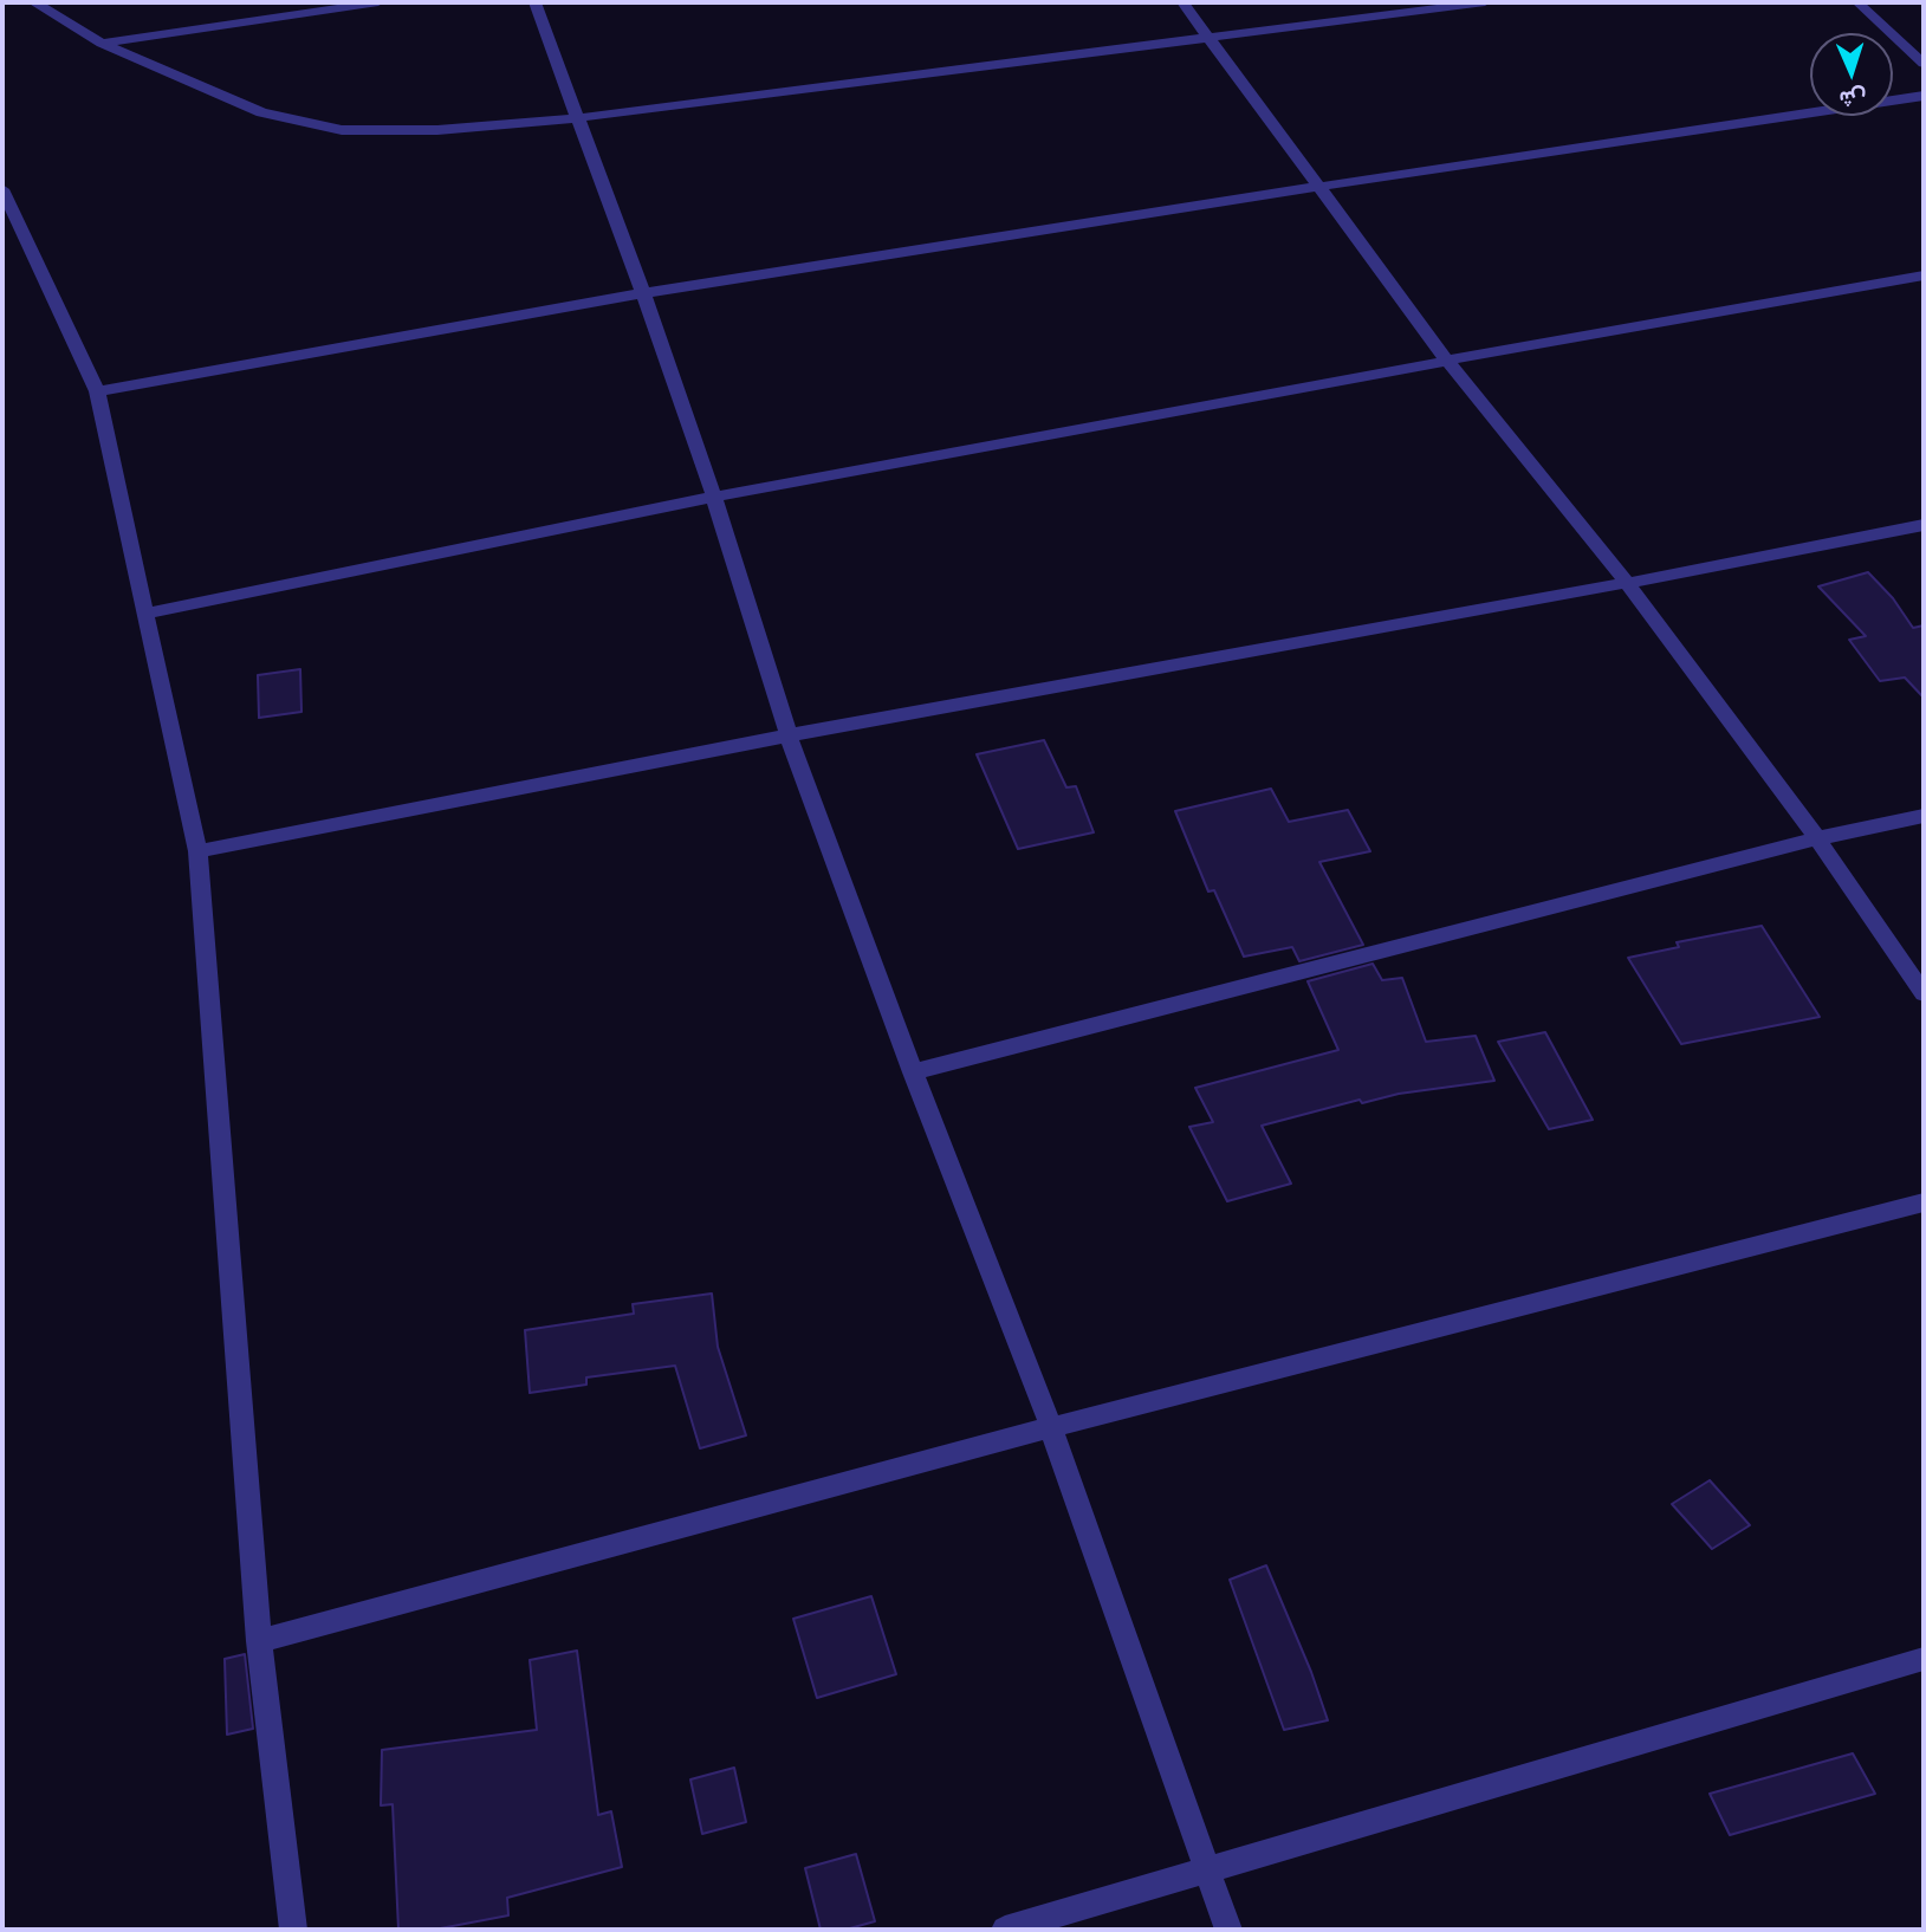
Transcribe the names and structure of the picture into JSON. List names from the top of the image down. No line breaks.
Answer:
{"north":"bottom"}
